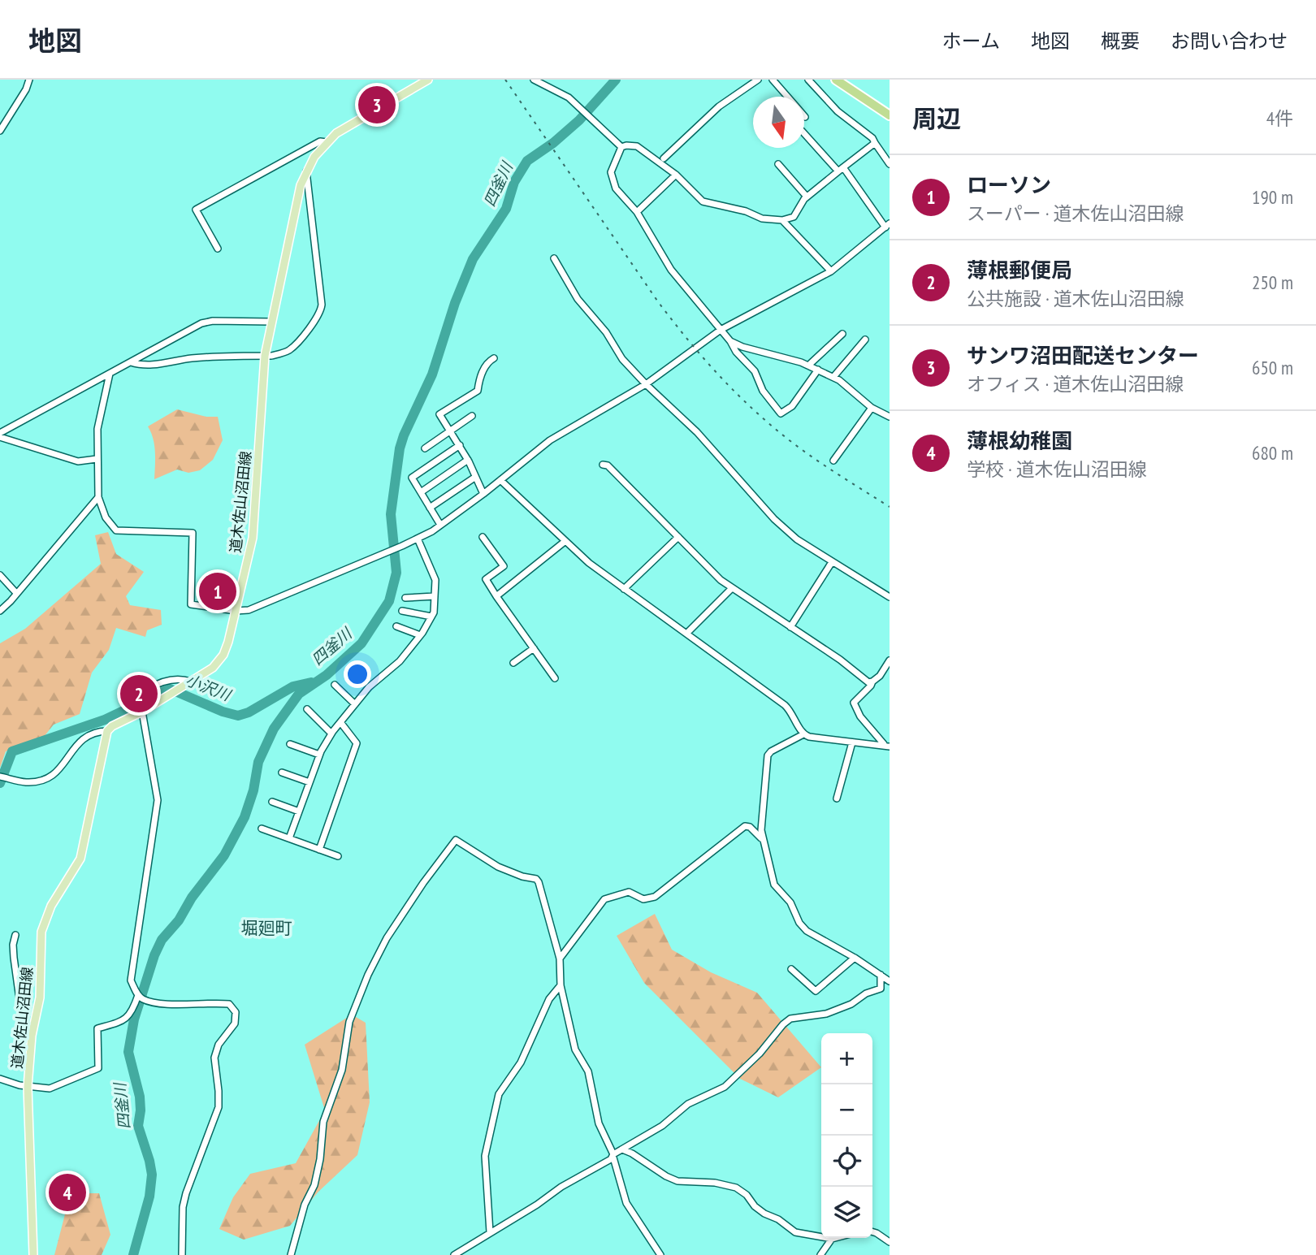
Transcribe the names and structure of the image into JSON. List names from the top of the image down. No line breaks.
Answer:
{"streets":{"main road":["道木佐山沼田線"]},"districts":["堀廻町"],"water":["四釜川","小沢川"],"north":"bottom","page":{"header":"地図","nav":["ホーム","地図","概要","お問い合わせ"],"heading":["周辺","4件"],"pins":["3","1","2","4"],"list":[{"mark":"1","name":"ローソン","note":"スーパー · 道木佐山沼田線","value":"190 m"},{"mark":"2","name":"薄根郵便局","note":"公共施設 · 道木佐山沼田線","value":"250 m"},{"mark":"3","name":"サンワ沼田配送センター","note":"オフィス · 道木佐山沼田線","value":"650 m"},{"mark":"4","name":"薄根幼稚園","note":"学校 · 道木佐山沼田線","value":"680 m"}],"map_buttons":["+","−"]}}
